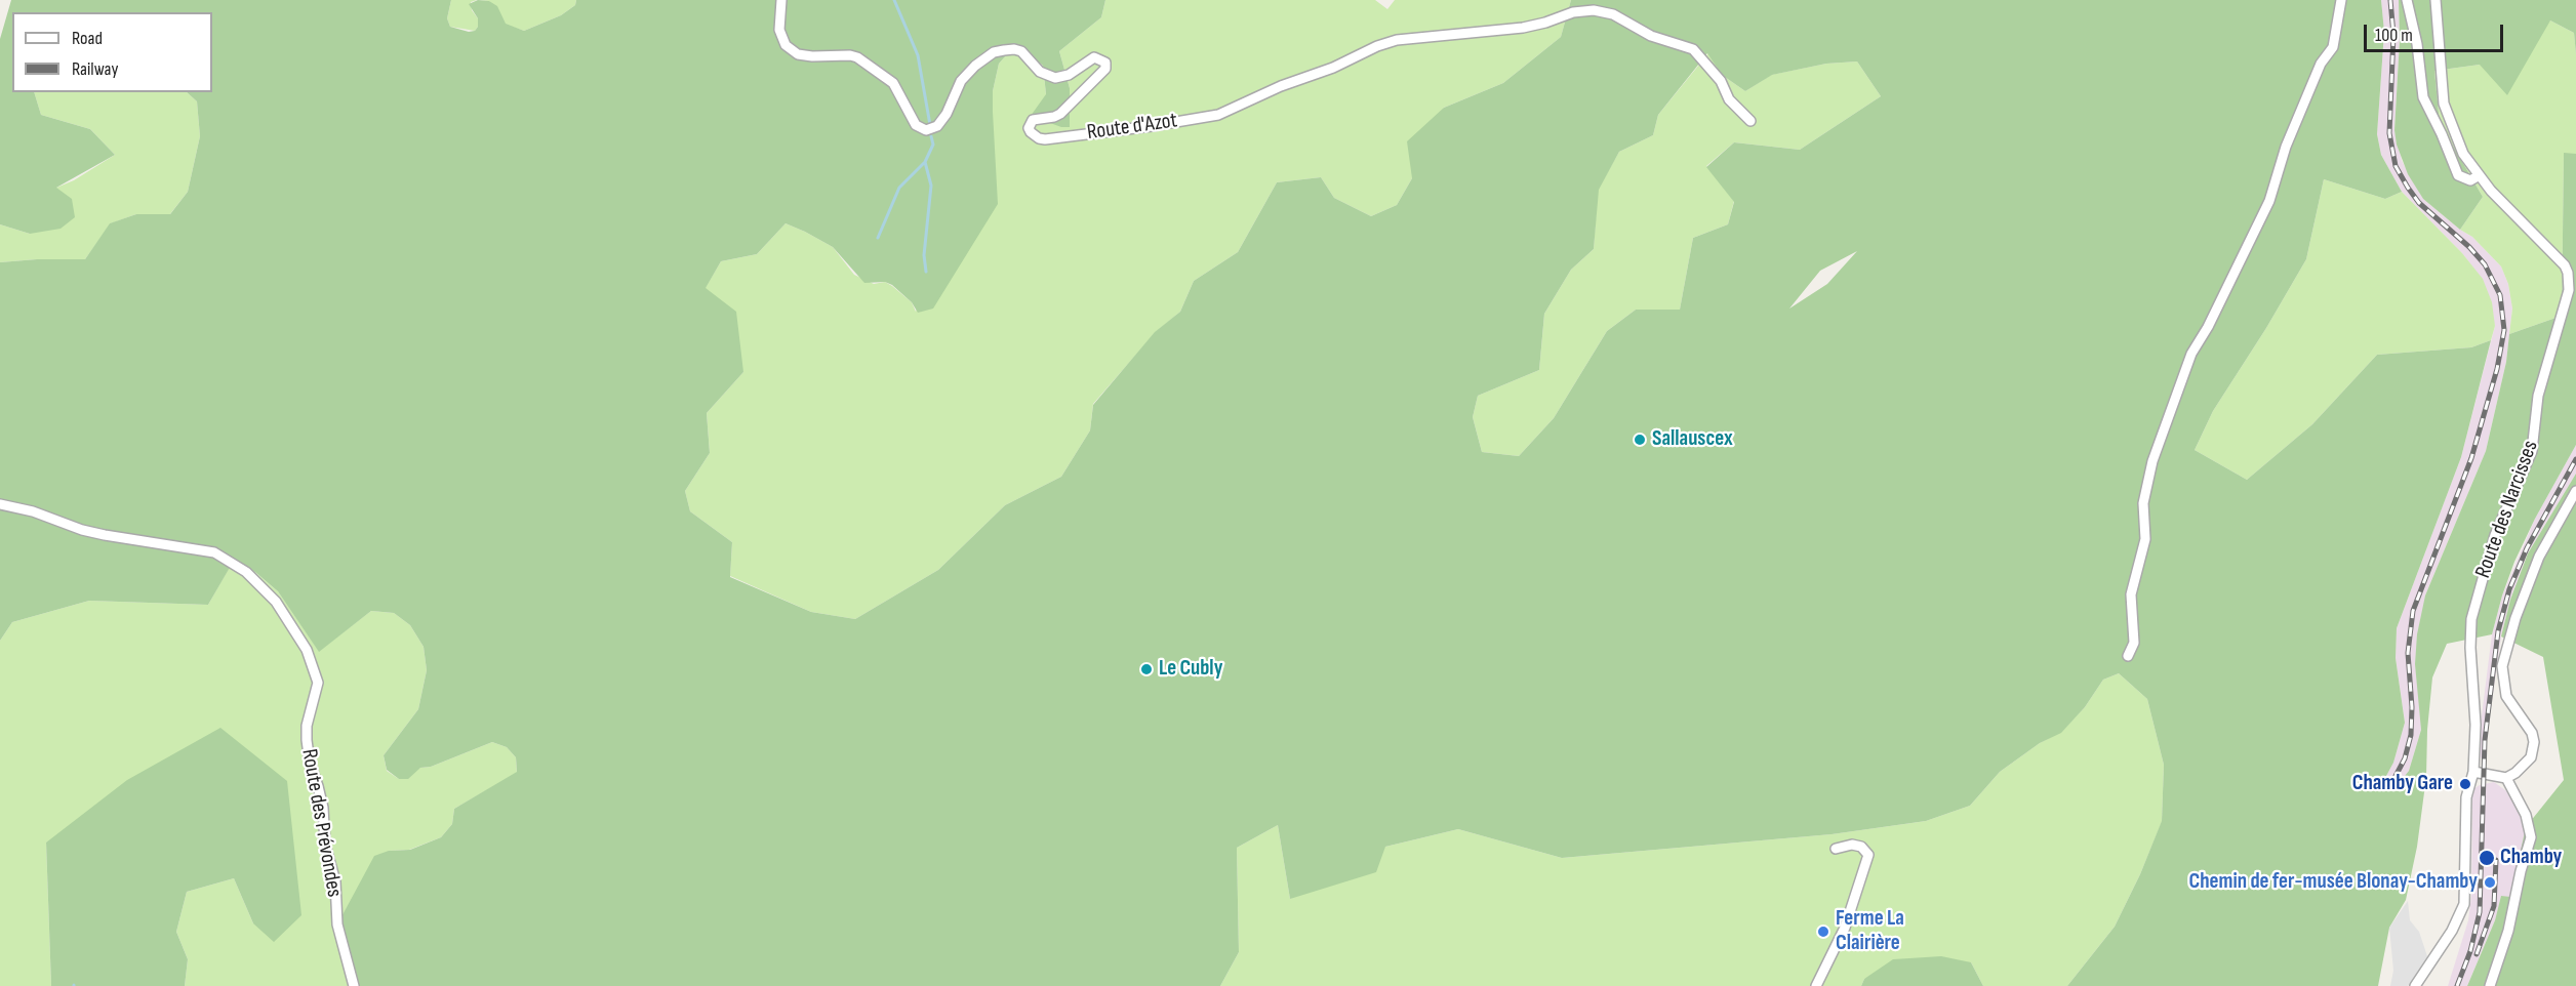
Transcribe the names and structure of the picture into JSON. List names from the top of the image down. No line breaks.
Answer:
{"streets":{"street":["Route d'Azot","Route des Narcisses","Route des Prévondes"]},"places":["Sallauscex","Le Cubly","Chamby Gare","Chamby","Chemin de fer-musée Blonay-Chamby","Ferme La Clairière"],"legend":["Road","Railway"],"scale_bar":"100 m"}
